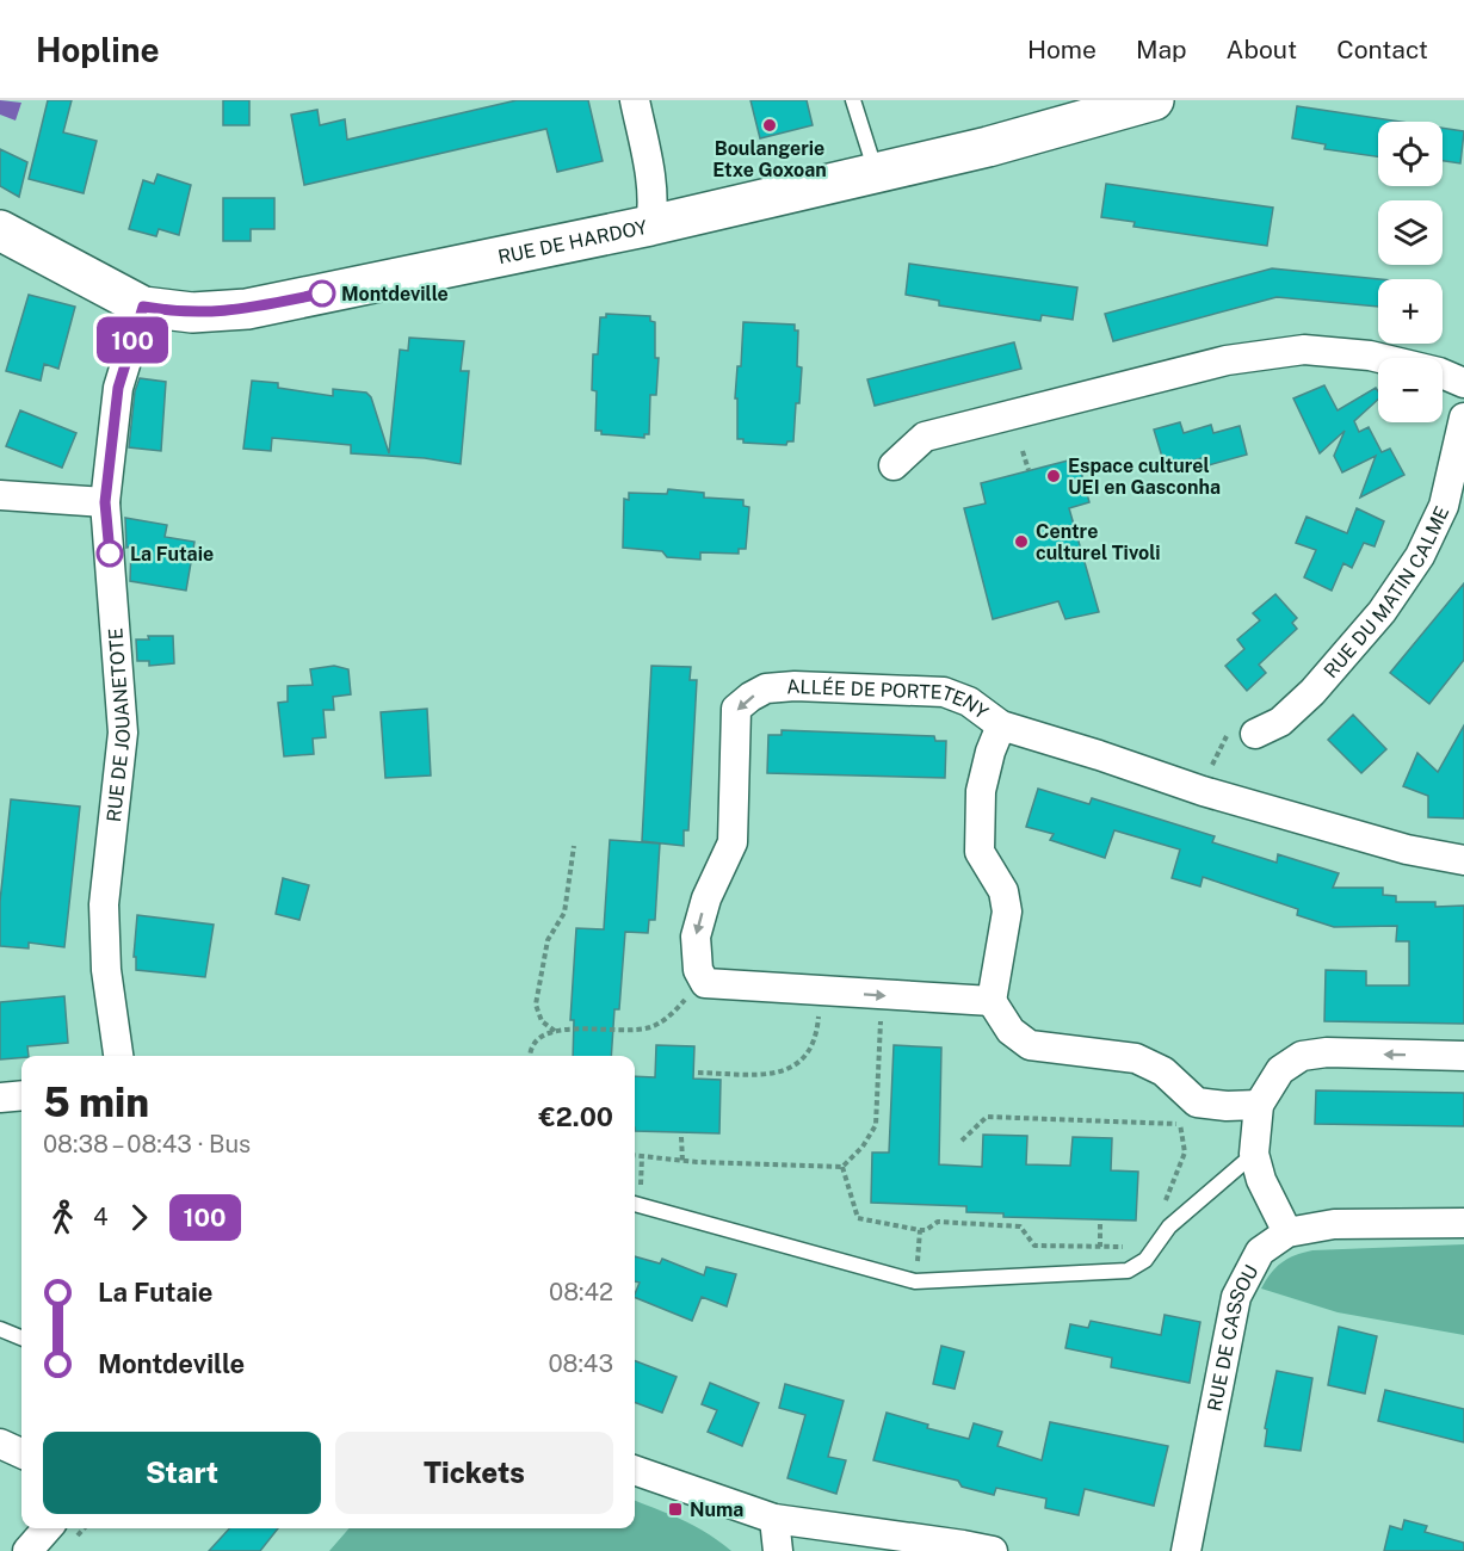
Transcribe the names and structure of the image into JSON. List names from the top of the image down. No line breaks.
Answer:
{"streets":{"street":["RUE DE HARDOY","RUE DU MATIN CALME","ALLÉE DE PORTETENY","RUE DE JOUANETOTE","RUE DE CASSOU"]},"crossings":[["RUE DE HARDOY","RUE DE JOUANETOTE"]],"places":{"other":["Boulangerie Etxe Goxoan","Montdeville","Espace culturel UEI en Gasconha","Centre culturel Tivoli","La Futaie"],"transit":["Numa"]},"lines":["bus line 100"],"page":{"header":"Hopline","nav":["Home","Map","About","Contact"],"on_map":"100","map_buttons":["+","−"],"heading":["5 min","08:38 – 08:43 · Bus","€2.00"],"legs":["4","100"],"list":[{"name":"La Futaie","value":"08:42"},{"name":"Montdeville","value":"08:43"}],"buttons":["Start","Tickets"]}}
